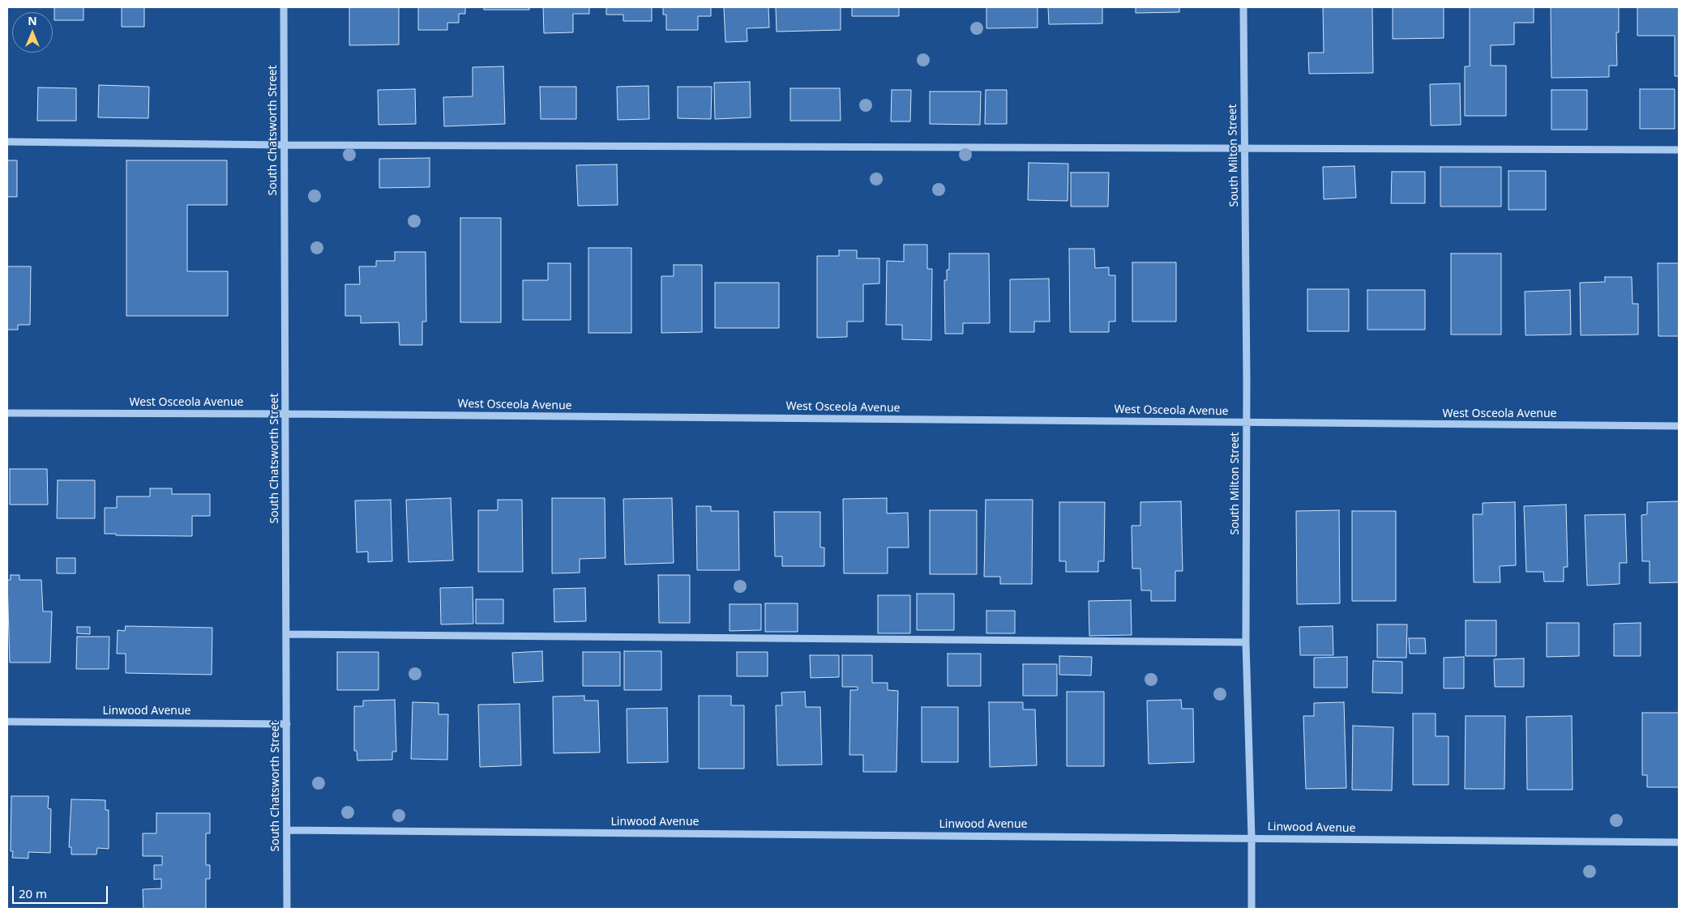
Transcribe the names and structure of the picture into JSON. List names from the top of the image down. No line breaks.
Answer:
{"streets":{"street":["South Chatsworth Street","South Milton Street","West Osceola Avenue","Linwood Avenue"]},"crossings":[["South Chatsworth Street","West Osceola Avenue"],["South Chatsworth Street","Linwood Avenue"],["South Milton Street","West Osceola Avenue"],["South Milton Street","Linwood Avenue"]],"scale_bar":"20 m","north":"top"}
